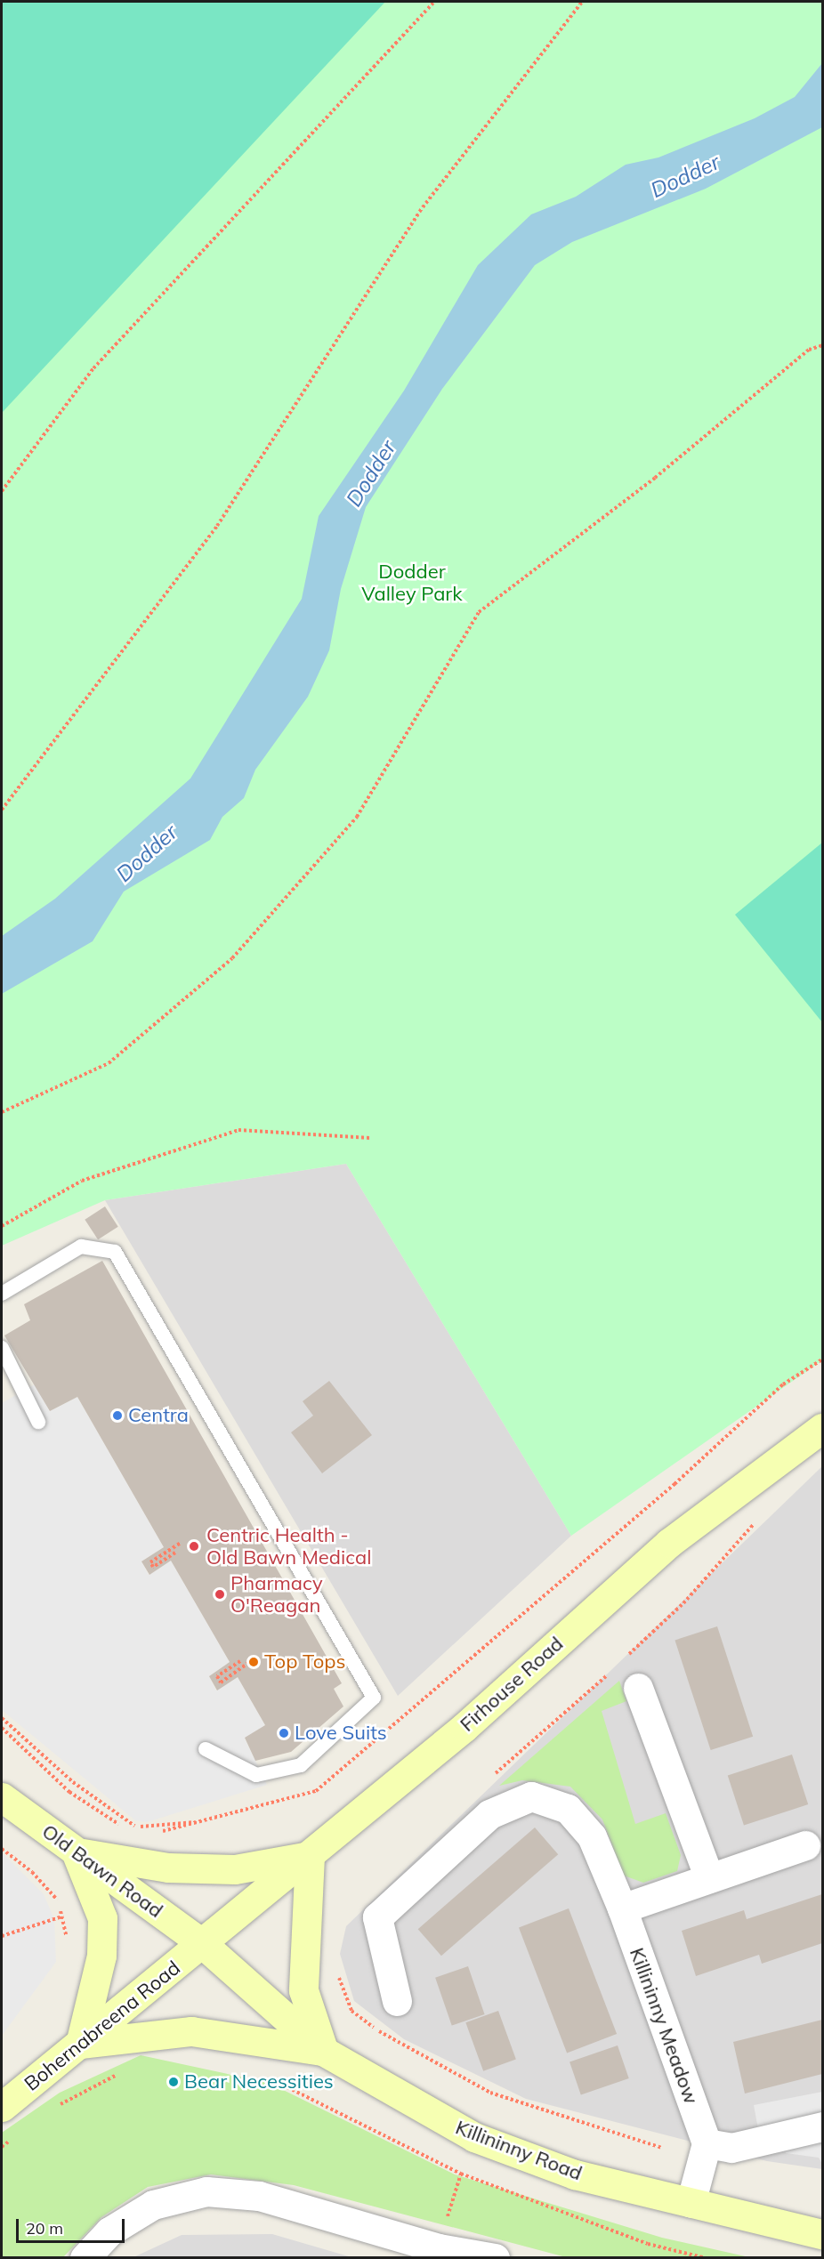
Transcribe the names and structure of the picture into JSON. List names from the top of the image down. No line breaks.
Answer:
{"streets":{"main road":["Firhouse Road","Old Bawn Road","Bohernabreena Road","Killininny Road"],"street":["Killininny Meadow"]},"crossings":[["Firhouse Road","Old Bawn Road"],["Firhouse Road","Bohernabreena Road"],["Firhouse Road","Killininny Road"],["Old Bawn Road","Bohernabreena Road"],["Old Bawn Road","Killininny Road"],["Bohernabreena Road","Killininny Road"]],"water":["Dodder"],"parks":["Dodder Valley Park"],"places":["Centra","Centric Health - Old Bawn Medical","Pharmacy O'Reagan","Top Tops","Love Suits","Bear Necessities"],"scale_bar":"20 m"}
